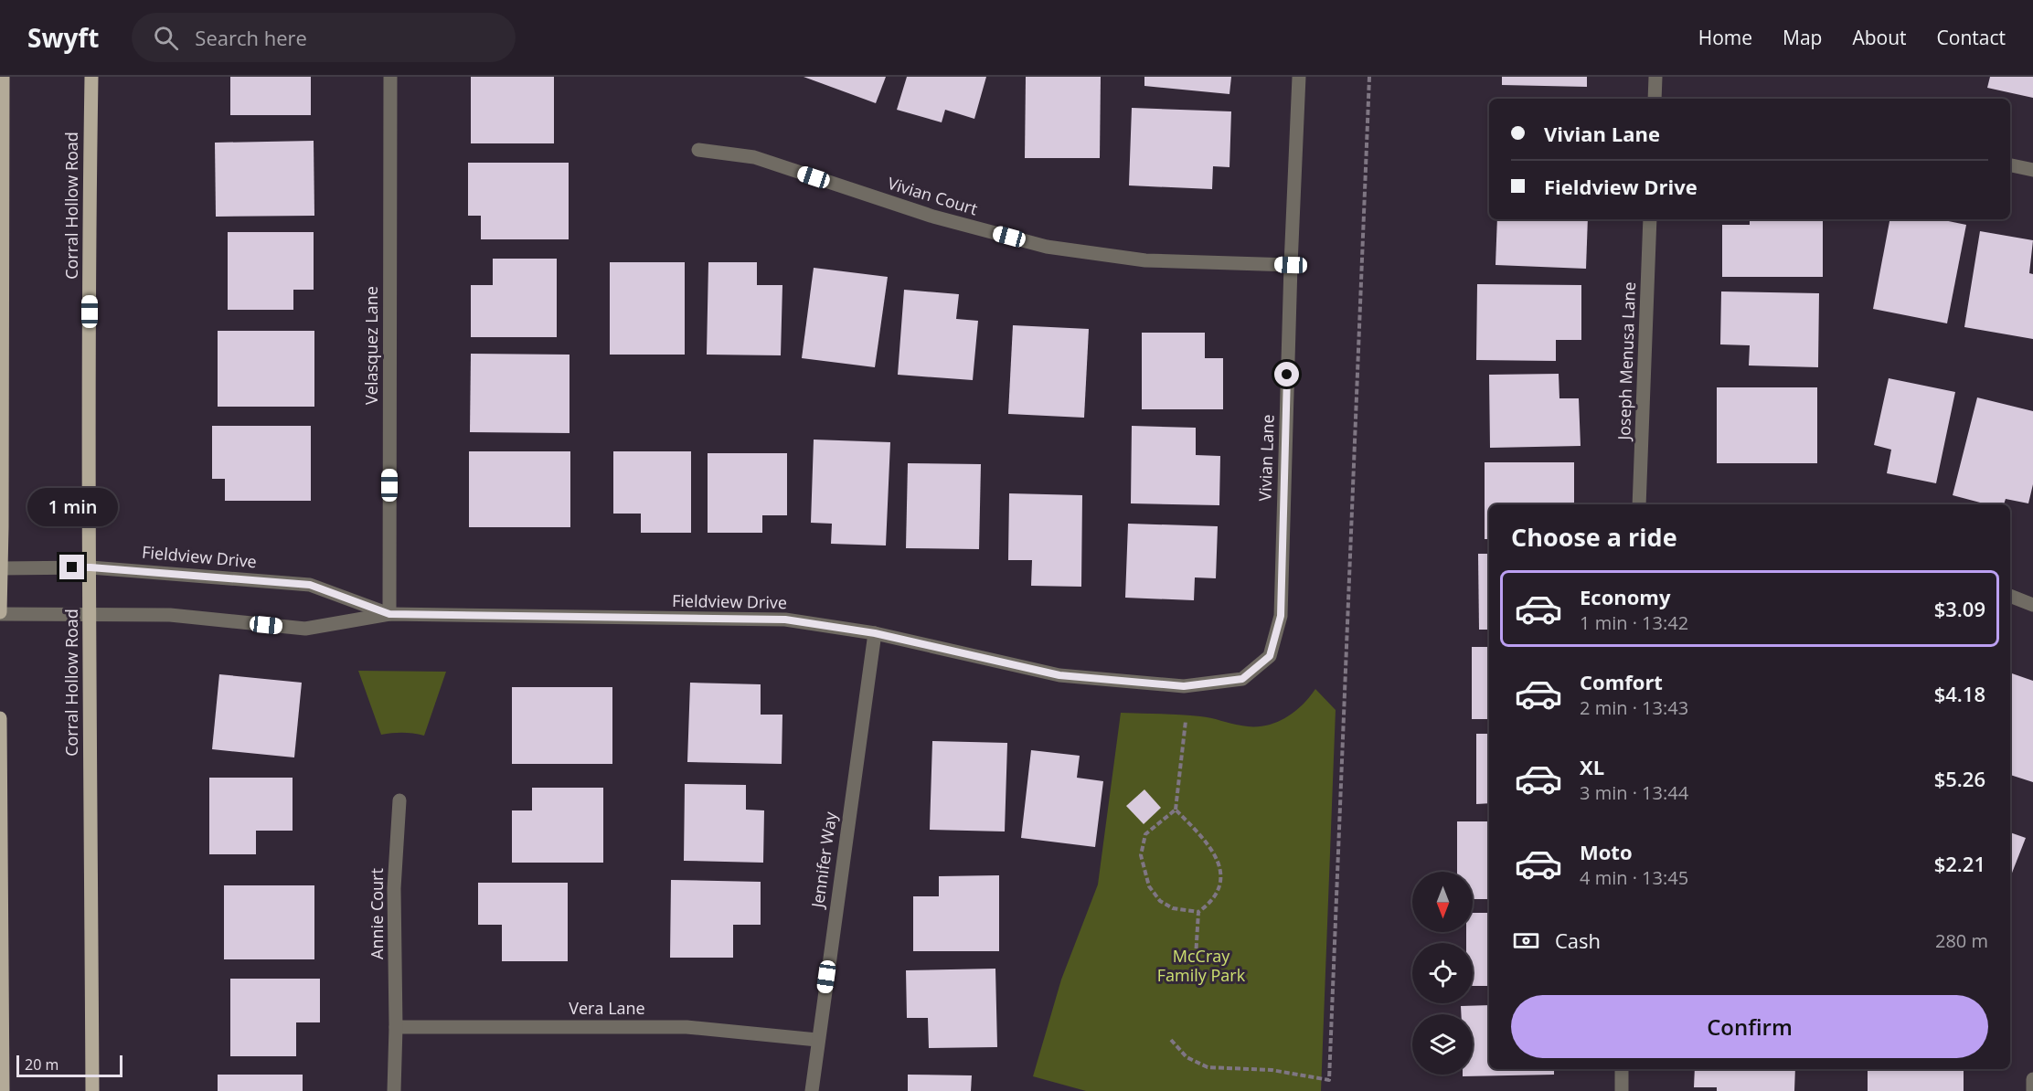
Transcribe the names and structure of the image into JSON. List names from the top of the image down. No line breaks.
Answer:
{"streets":{"main road":["Corral Hollow Road"],"street":["Vivian Court","Velasquez Lane","Joseph Menusa Lane","Vivian Lane","Fieldview Drive","Jennifer Way","Annie Court","Vera Lane"]},"crossings":[["Vivian Court","Vivian Lane"],["Corral Hollow Road","Fieldview Drive"],["Velasquez Lane","Fieldview Drive"],["Vivian Lane","Fieldview Drive"],["Fieldview Drive","Jennifer Way"],["Jennifer Way","Vera Lane"],["Annie Court","Vera Lane"]],"parks":["McCray Family Park"],"scale_bar":"20 m","north":"bottom","page":{"header":"Swyft","search":"Search here","nav":["Home","Map","About","Contact"],"banner":["Vivian Lane","Fieldview Drive"],"bubble":"1 min","heading":"Choose a ride","list":[{"name":"Economy","note":"1 min · 13:42","value":"$3.09"},{"name":"Comfort","note":"2 min · 13:43","value":"$4.18"},{"name":"XL","note":"3 min · 13:44","value":"$5.26"},{"name":"Moto","note":"4 min · 13:45","value":"$2.21"}],"pay":["Cash","280 m"],"buttons":"Confirm","scale":"20 m"}}
